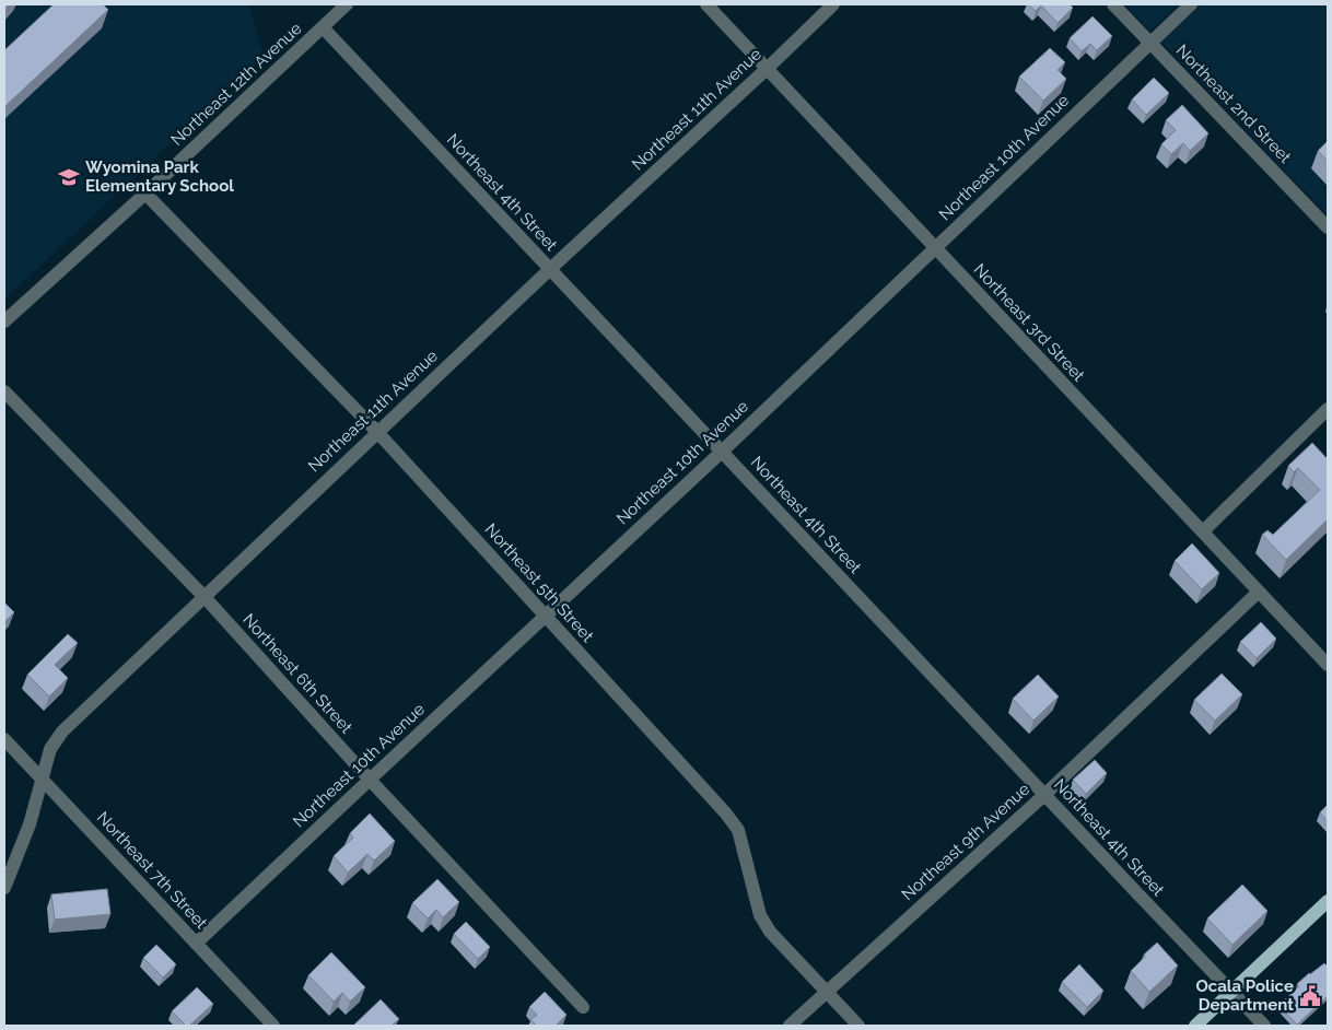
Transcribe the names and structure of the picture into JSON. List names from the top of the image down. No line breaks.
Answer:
{"streets":{"street":["Northeast 12th Avenue","Northeast 2nd Street","Northeast 11th Avenue","Northeast 10th Avenue","Northeast 4th Street","Northeast 3rd Street","Northeast 5th Street","Northeast 6th Street","Northeast 9th Avenue","Northeast 7th Street"]},"crossings":[["Northeast 12th Avenue","Northeast 4th Street"],["Northeast 12th Avenue","Northeast 5th Street"],["Northeast 2nd Street","Northeast 10th Avenue"],["Northeast 11th Avenue","Northeast 4th Street"],["Northeast 11th Avenue","Northeast 3rd Street"],["Northeast 11th Avenue","Northeast 5th Street"],["Northeast 11th Avenue","Northeast 6th Street"],["Northeast 11th Avenue","Northeast 7th Street"],["Northeast 10th Avenue","Northeast 4th Street"],["Northeast 10th Avenue","Northeast 3rd Street"],["Northeast 10th Avenue","Northeast 5th Street"],["Northeast 10th Avenue","Northeast 6th Street"],["Northeast 10th Avenue","Northeast 7th Street"],["Northeast 4th Street","Northeast 9th Avenue"],["Northeast 3rd Street","Northeast 9th Avenue"],["Northeast 5th Street","Northeast 9th Avenue"]],"places":{"school or university":["Wyomina Park Elementary School"],"public building":["Ocala Police Department"]}}
